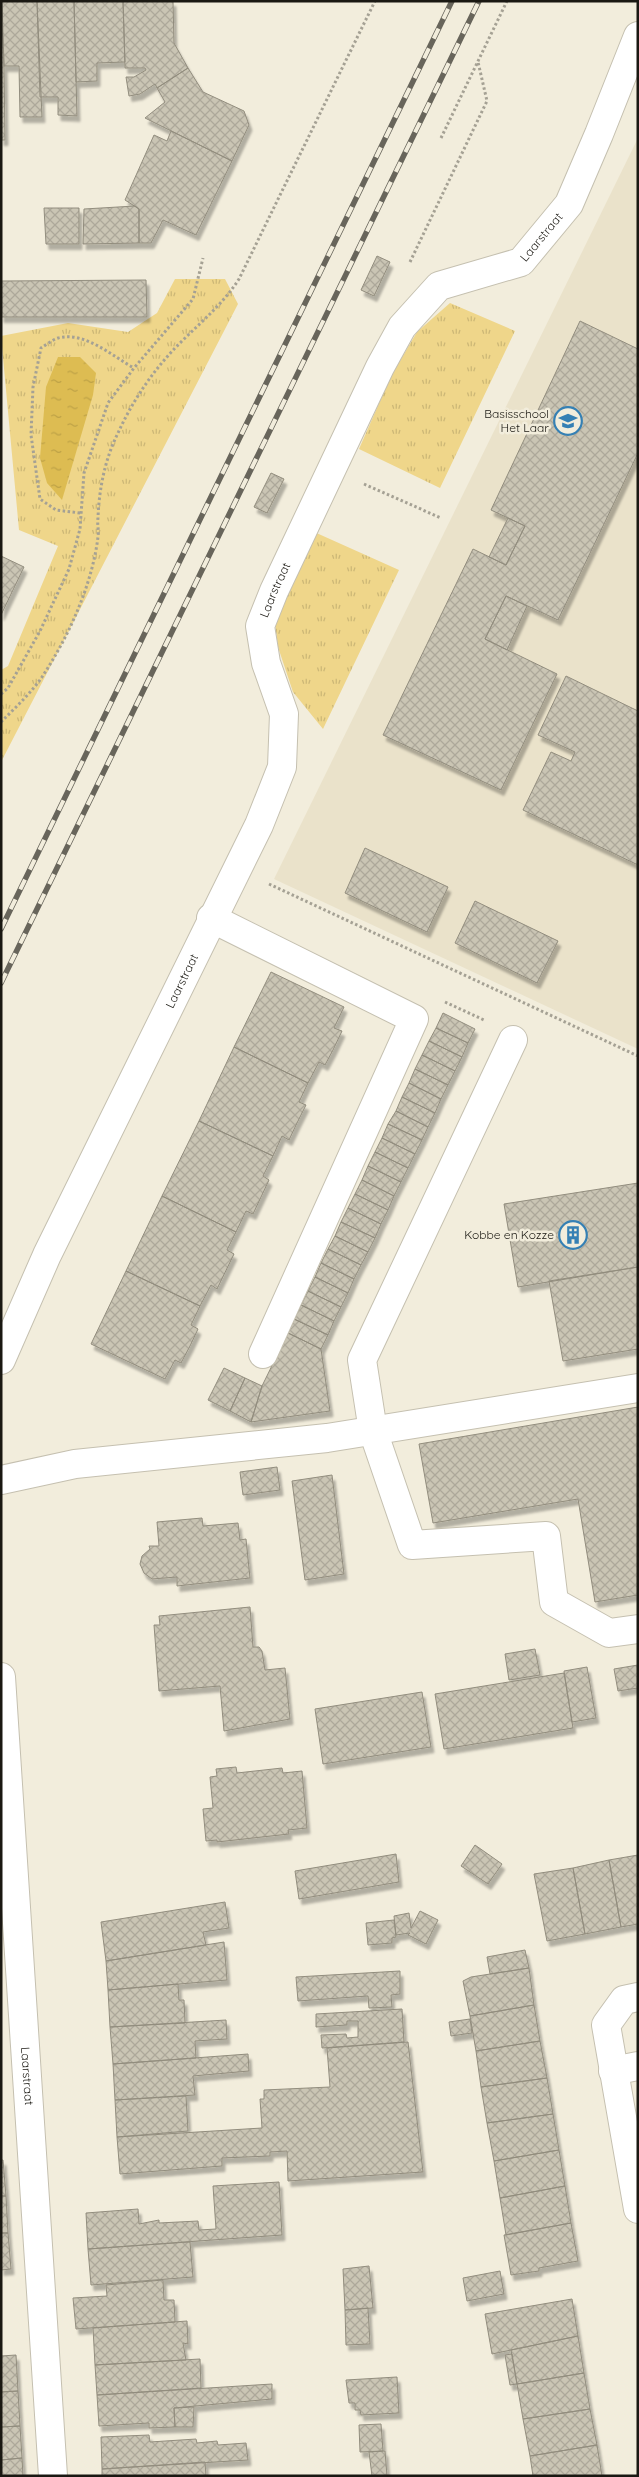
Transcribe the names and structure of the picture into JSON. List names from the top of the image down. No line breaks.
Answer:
{"streets":{"street":["Laarstraat"]},"places":{"school or university":["Basisschool Het Laar"],"building":["Kobbe en Kozze"]}}
